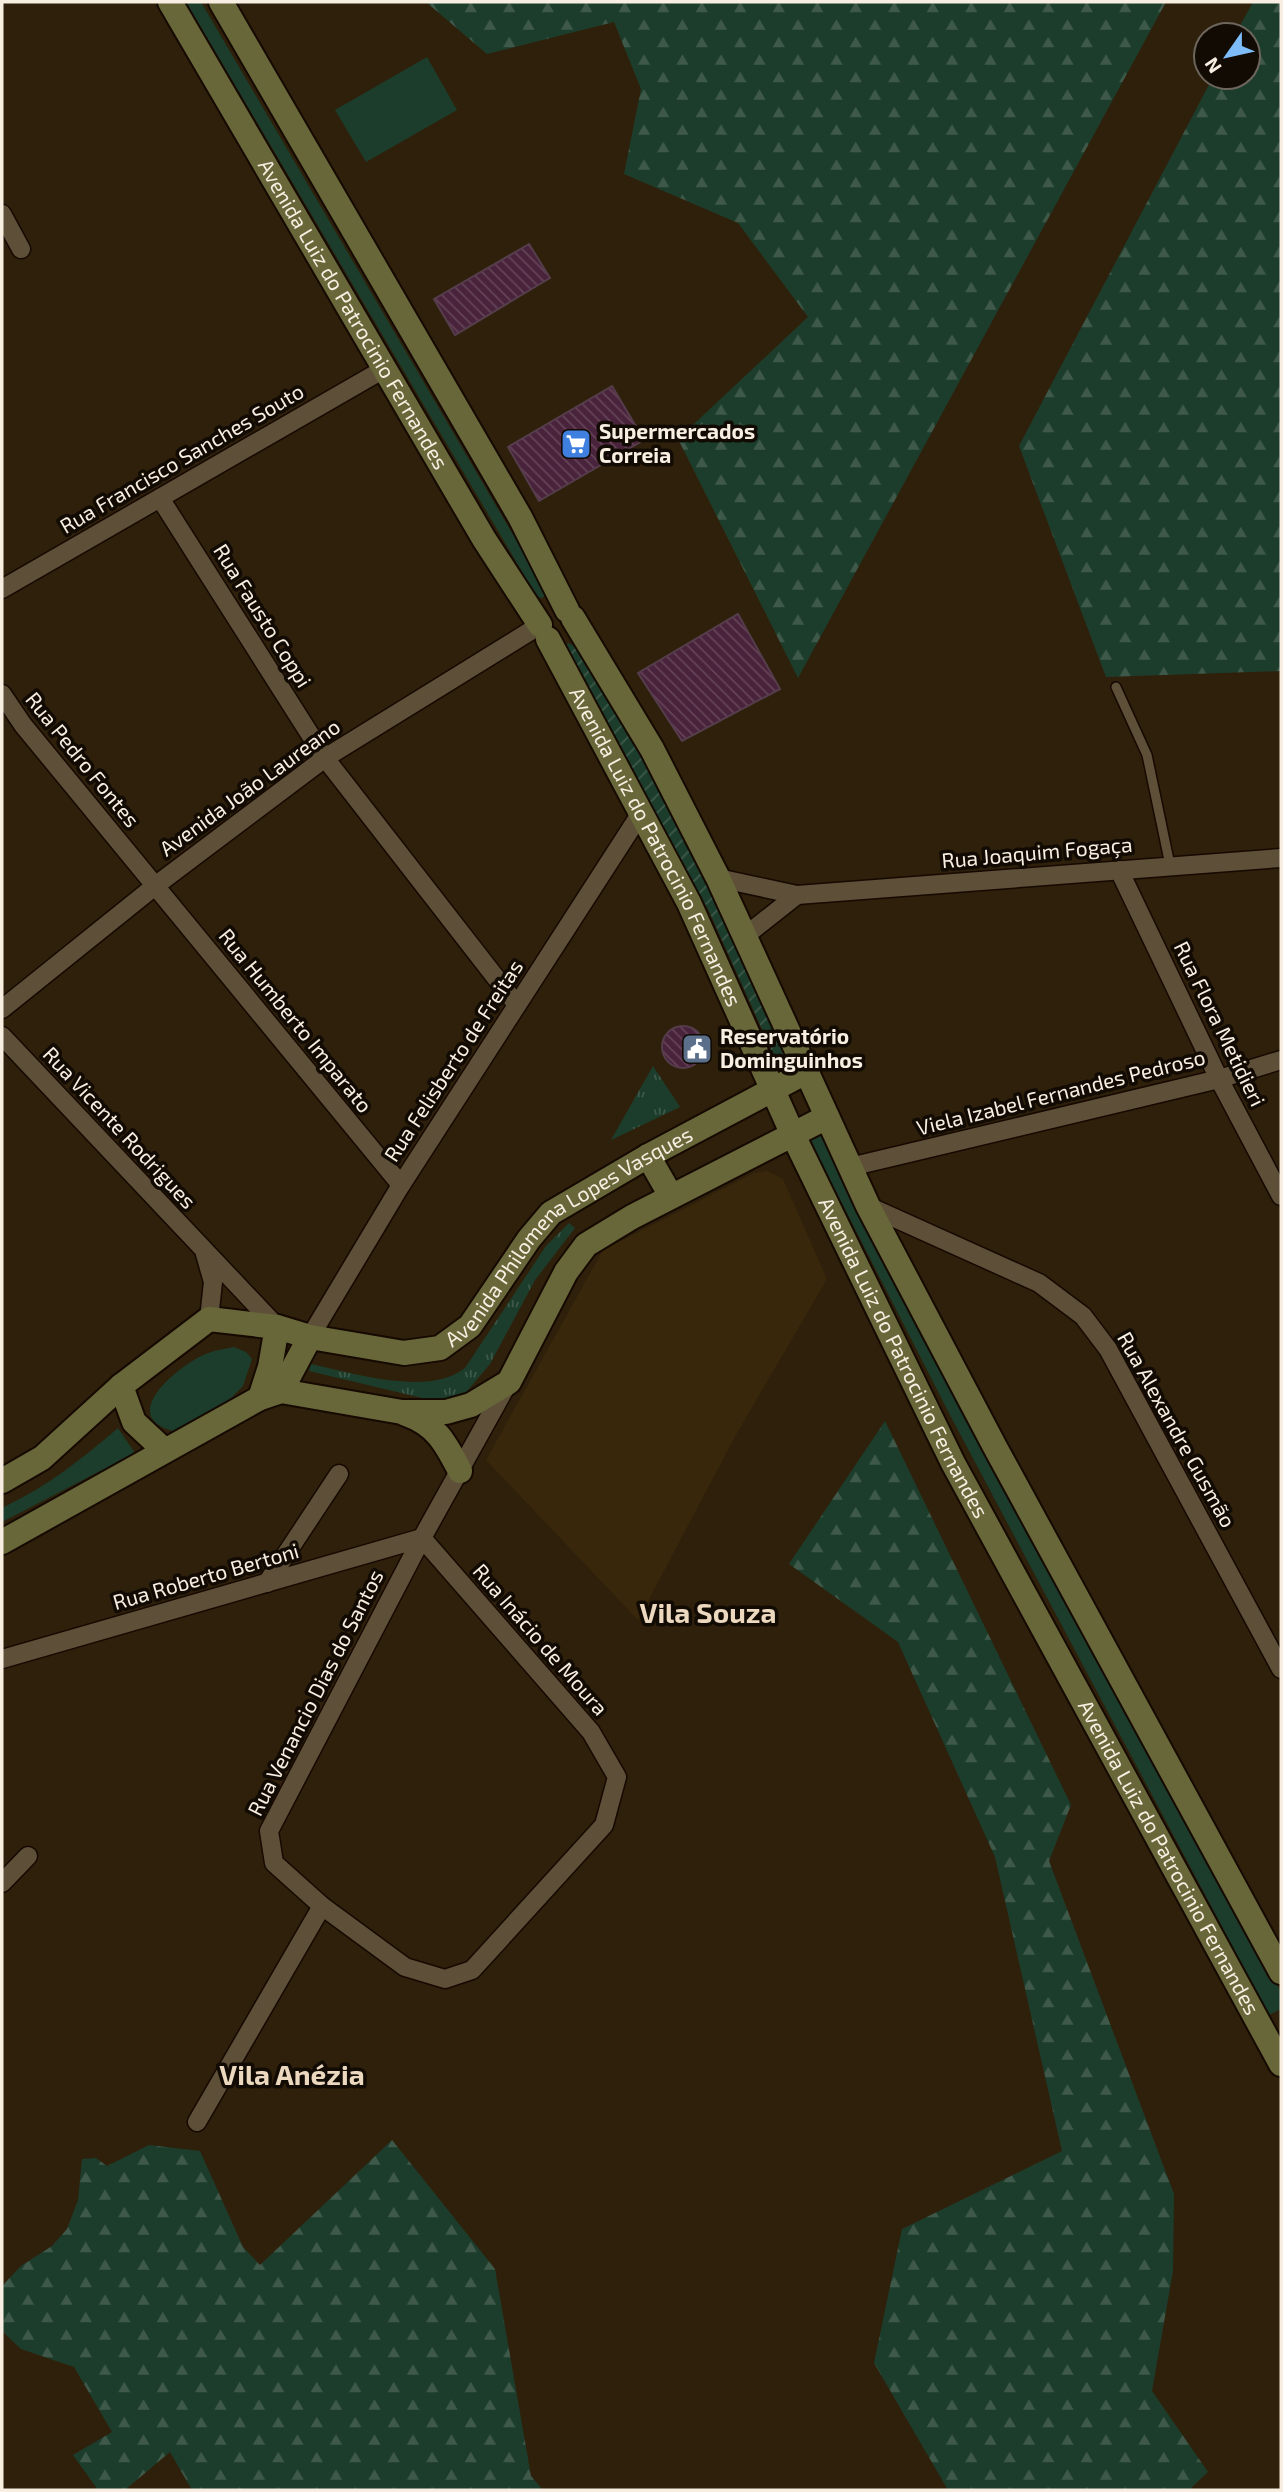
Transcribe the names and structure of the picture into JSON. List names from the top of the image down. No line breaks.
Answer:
{"streets":{"main road":["Avenida Luiz do Patrocinio Fernandes","Avenida Philomena Lopes Vasques"],"street":["Rua Francisco Sanches Souto","Rua Fausto Coppi","Rua Pedro Fontes","Avenida João Laureano","Rua Joaquim Fogaça","Rua Humberto Imparato","Rua Flora Metidieri","Rua Felisberto de Freitas","Viela Izabel Fernandes Pedroso","Rua Vicente Rodrigues","Rua Alexandre Gusmão","Rua Roberto Bertoni","Rua Inácio de Moura","Rua Venancio Dias do Santos"]},"crossings":[["Avenida Luiz do Patrocinio Fernandes","Rua Francisco Sanches Souto"],["Avenida Luiz do Patrocinio Fernandes","Avenida João Laureano"],["Avenida Luiz do Patrocinio Fernandes","Rua Joaquim Fogaça"],["Avenida Luiz do Patrocinio Fernandes","Rua Felisberto de Freitas"],["Avenida Luiz do Patrocinio Fernandes","Viela Izabel Fernandes Pedroso"],["Avenida Luiz do Patrocinio Fernandes","Avenida Philomena Lopes Vasques"],["Avenida Luiz do Patrocinio Fernandes","Rua Alexandre Gusmão"],["Rua Francisco Sanches Souto","Rua Fausto Coppi"],["Rua Fausto Coppi","Avenida João Laureano"],["Rua Fausto Coppi","Rua Felisberto de Freitas"],["Rua Pedro Fontes","Avenida João Laureano"],["Rua Pedro Fontes","Rua Humberto Imparato"],["Avenida João Laureano","Rua Humberto Imparato"],["Rua Joaquim Fogaça","Rua Flora Metidieri"],["Rua Humberto Imparato","Rua Felisberto de Freitas"],["Rua Flora Metidieri","Viela Izabel Fernandes Pedroso"],["Rua Felisberto de Freitas","Avenida Philomena Lopes Vasques"],["Rua Vicente Rodrigues","Avenida Philomena Lopes Vasques"],["Avenida Philomena Lopes Vasques","Rua Venancio Dias do Santos"],["Rua Roberto Bertoni","Rua Inácio de Moura"],["Rua Roberto Bertoni","Rua Venancio Dias do Santos"],["Rua Inácio de Moura","Rua Venancio Dias do Santos"]],"districts":["Vila Souza","Vila Anézia"],"places":{"supermarket":["Supermercados Correia"],"public building":["Reservatório Dominguinhos"]},"north":"bottom left"}
